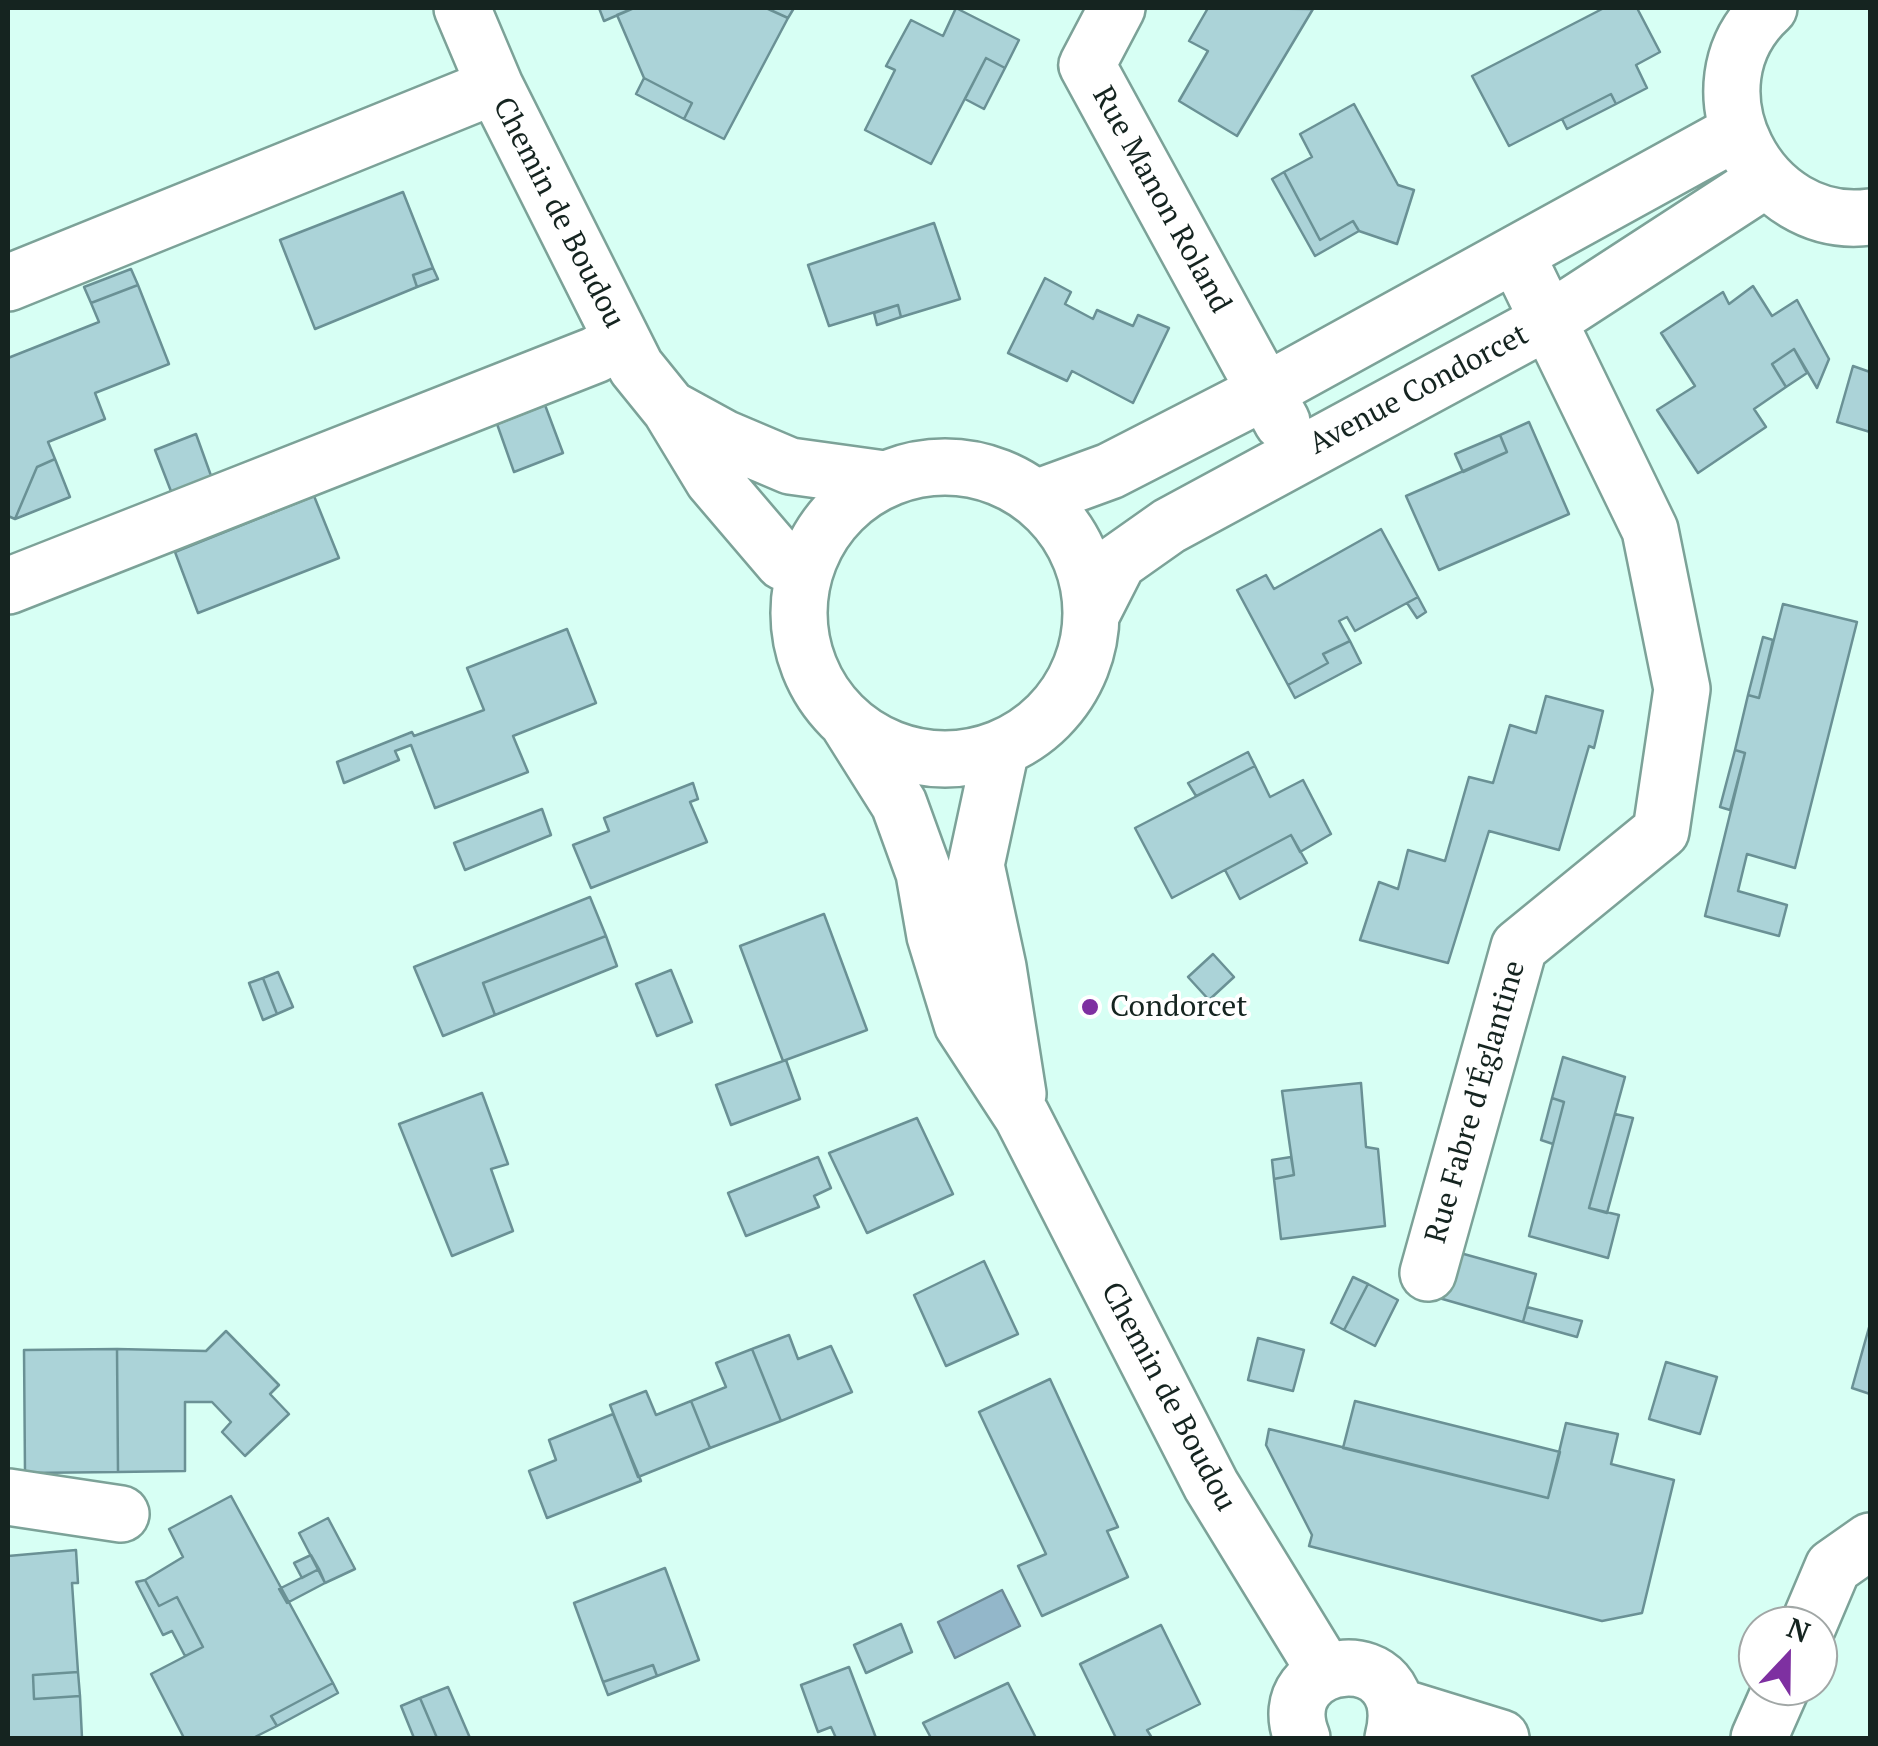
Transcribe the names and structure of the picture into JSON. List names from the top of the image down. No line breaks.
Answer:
{"streets":{"street":["Rue Manon Roland","Chemin de Boudou","Avenue Condorcet","Rue Fabre d'Églantine"]},"crossings":[["Chemin de Boudou","Avenue Condorcet"],["Avenue Condorcet","Rue Fabre d'Églantine"]],"places":["Condorcet"],"north":"top"}
